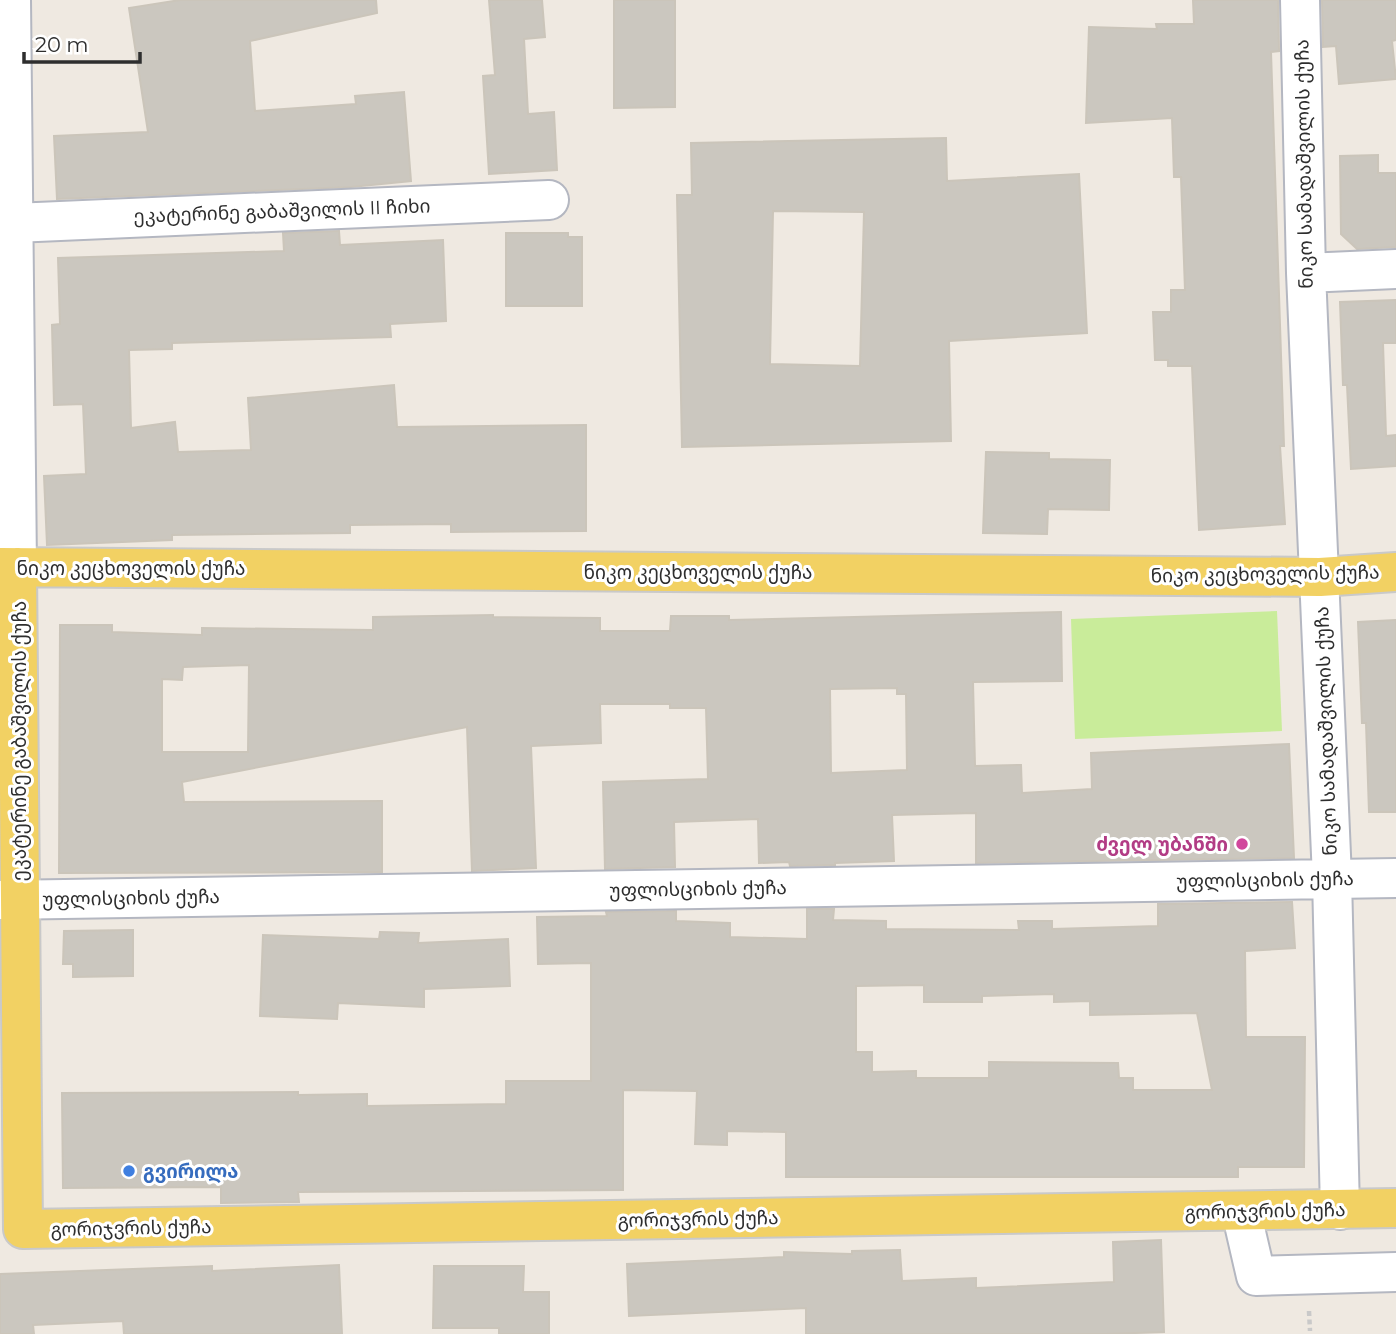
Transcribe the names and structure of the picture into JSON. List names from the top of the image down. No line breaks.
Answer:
{"streets":{"main road":["ნიკო კეცხოველის ქუჩა","ეკატერინე გაბაშვილის ქუჩა","გორიჯვრის ქუჩა"],"street":["ნიკო სამადაშვილის ქუჩა","ეკატერინე გაბაშვილის II ჩიხი","უფლისციხის ქუჩა"]},"crossings":[["ნიკო სამადაშვილის ქუჩა","ნიკო კეცხოველის ქუჩა"],["ნიკო სამადაშვილის ქუჩა","უფლისციხის ქუჩა"],["ნიკო სამადაშვილის ქუჩა","გორიჯვრის ქუჩა"],["ეკატერინე გაბაშვილის II ჩიხი","ეკატერინე გაბაშვილის ქუჩა"],["ნიკო კეცხოველის ქუჩა","ეკატერინე გაბაშვილის ქუჩა"],["ეკატერინე გაბაშვილის ქუჩა","უფლისციხის ქუჩა"],["ეკატერინე გაბაშვილის ქუჩა","გორიჯვრის ქუჩა"]],"places":["ძველ უბანში","გვირილა"],"scale_bar":"20 m"}
